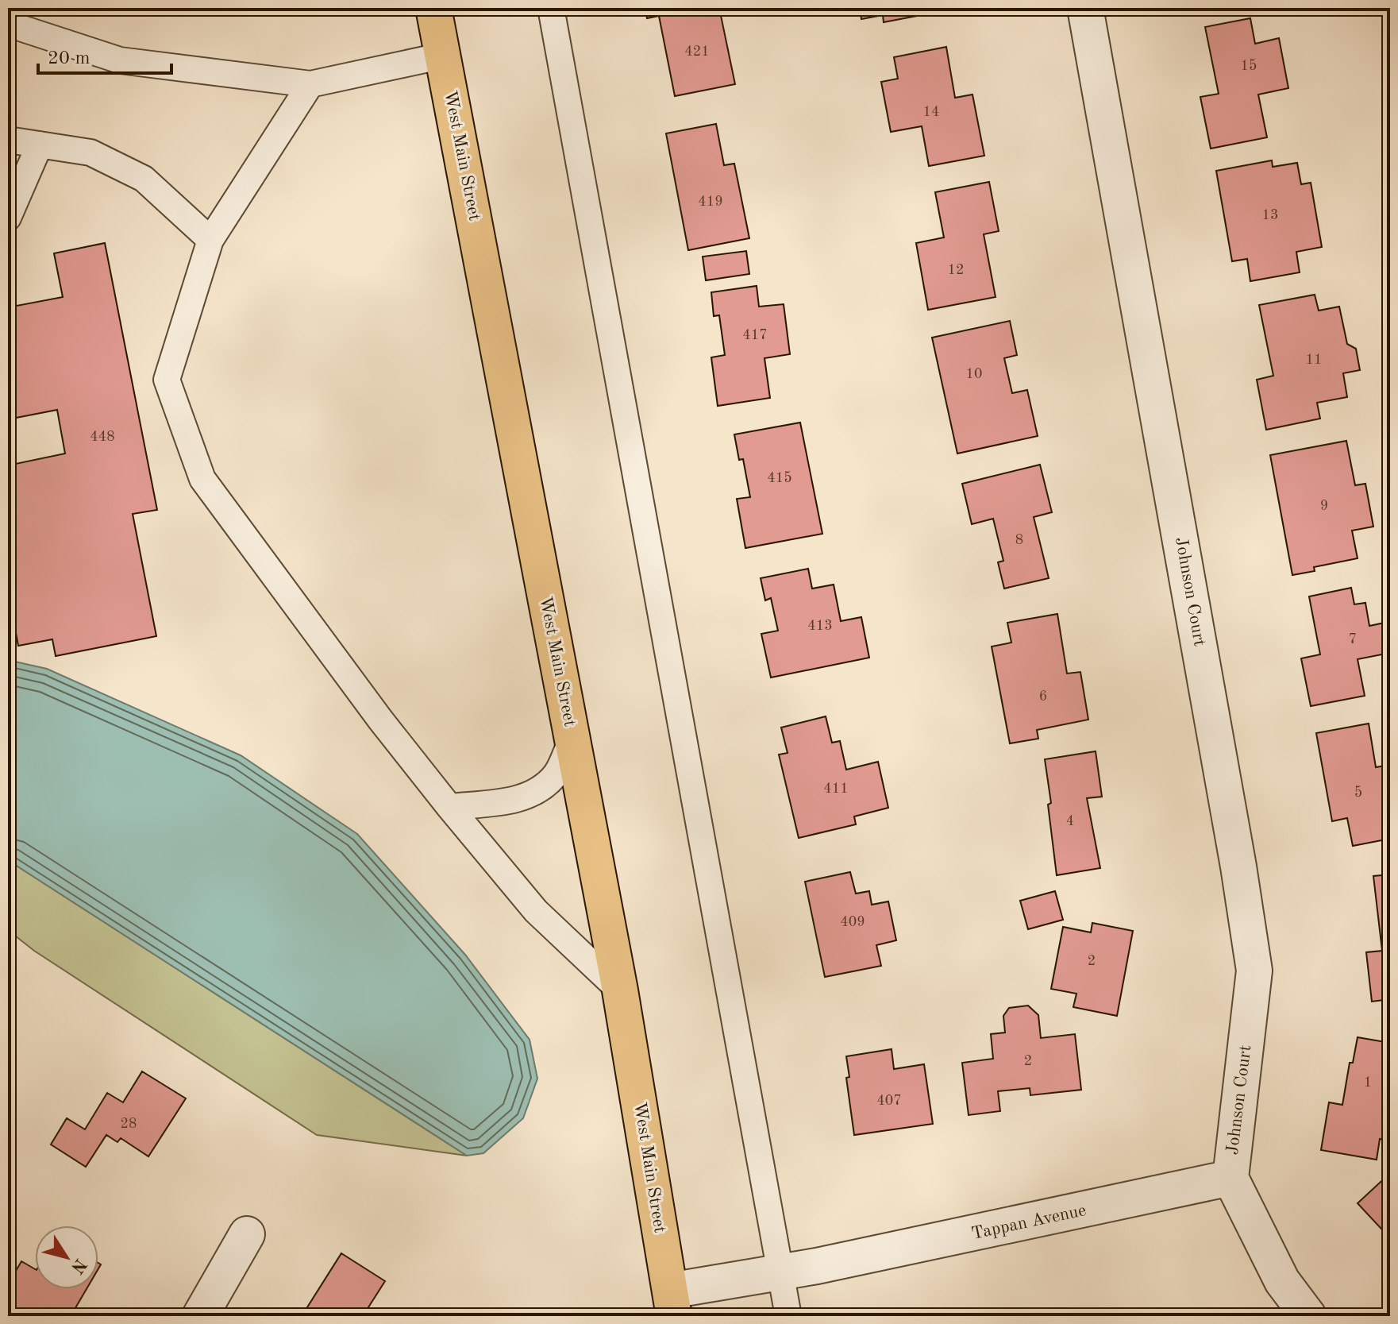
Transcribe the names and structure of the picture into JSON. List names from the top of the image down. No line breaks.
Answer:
{"streets":{"main road":["West Main Street"],"street":["Johnson Court","Tappan Avenue"]},"crossings":[["West Main Street","Tappan Avenue"],["Johnson Court","Tappan Avenue"]],"house_numbers":["421","15","14","419","13","12","417","11","10","448","415","9","8","413","7","6","411","5","4","409","2","2","1","407","28"],"scale_bar":"20 m","north":"bottom right"}
